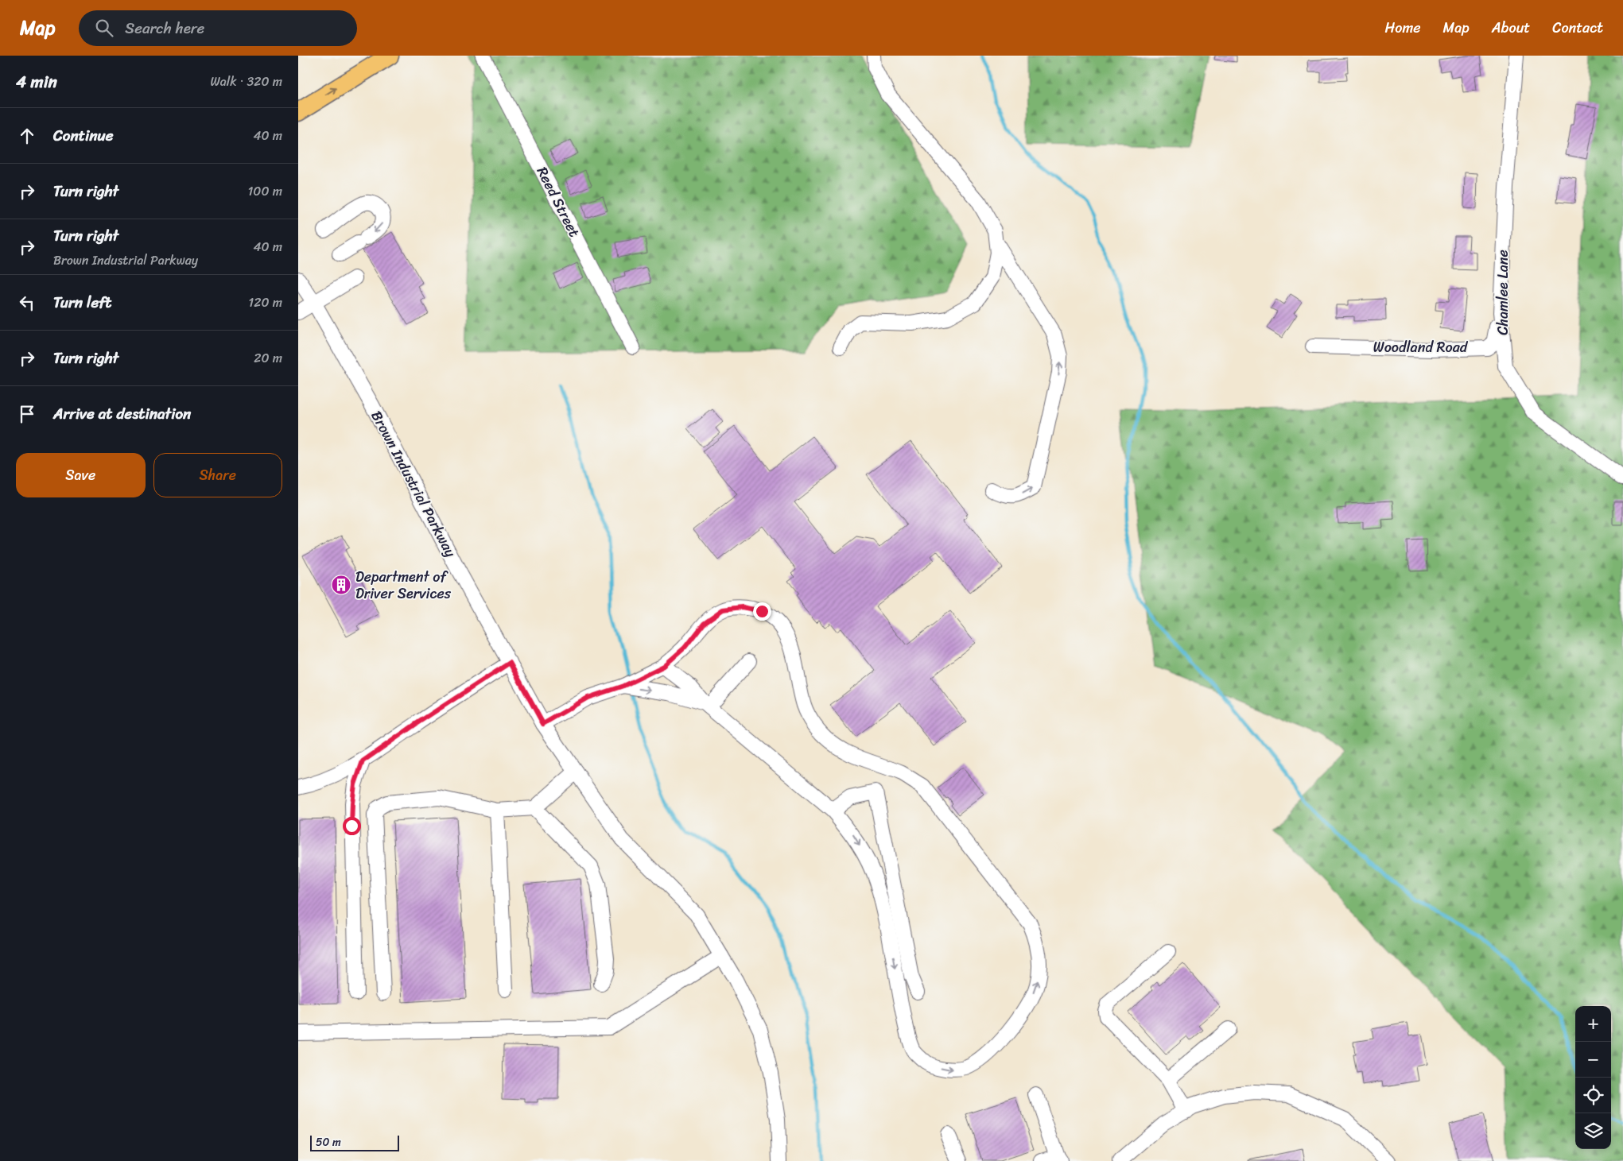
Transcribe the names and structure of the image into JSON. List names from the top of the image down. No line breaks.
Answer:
{"streets":{"street":["Reed Street","Chamlee Lane","Woodland Road","Brown Industrial Parkway"]},"crossings":[["Chamlee Lane","Woodland Road"]],"places":{"building":["Department of Driver Services"]},"scale_bar":"50 m","page":{"header":"Map","search":"Search here","nav":["Home","Map","About","Contact"],"heading":["4 min","Walk · 320 m"],"list":[["Continue","40 m"],["Turn right","100 m"],["Turn right","Brown Industrial Parkway","40 m"],["Turn left","120 m"],["Turn right","20 m"],"Arrive at destination"],"buttons":["Save","Share"],"map_buttons":["+","−"],"scale":"50 m"}}
